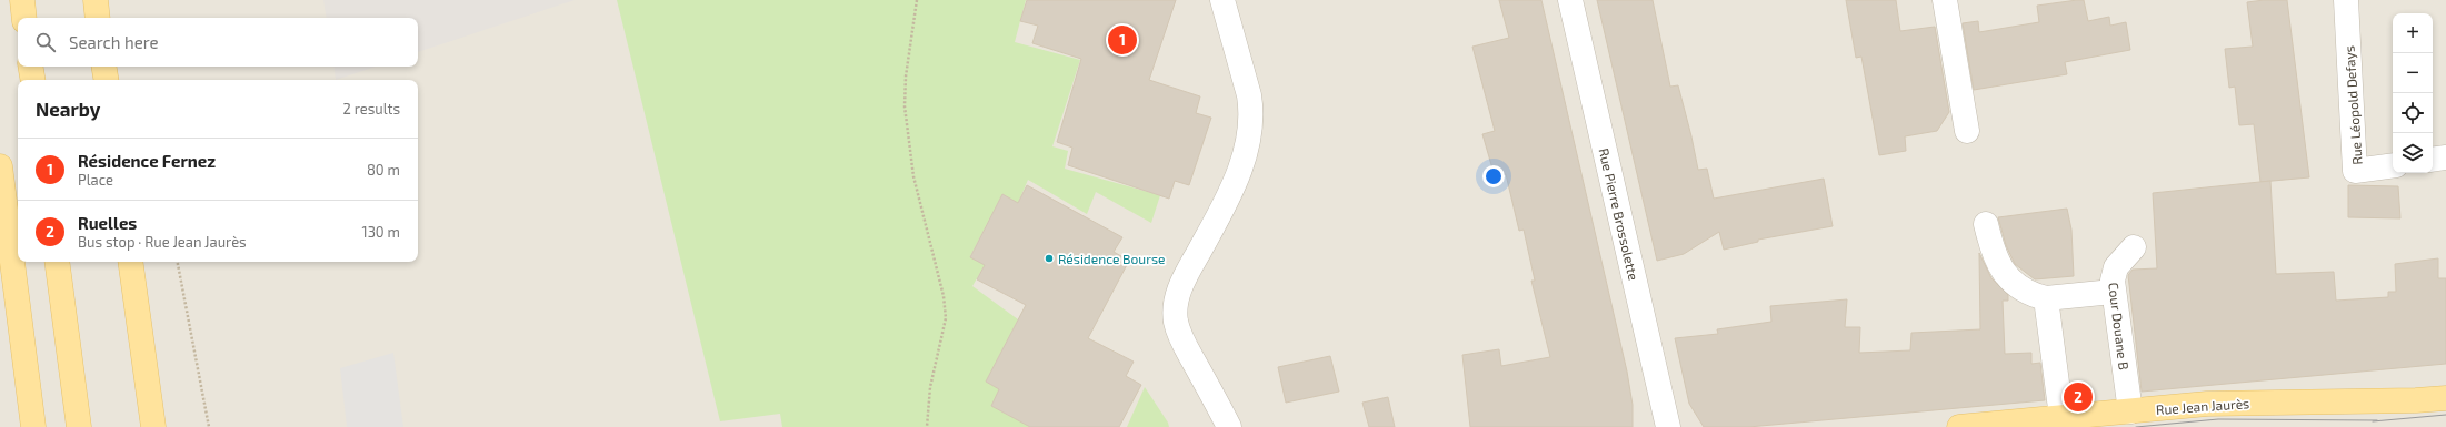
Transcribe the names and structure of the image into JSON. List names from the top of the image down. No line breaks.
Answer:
{"streets":{"main road":["Rue Jean Jaurès"],"street":["Rue Léopold Defays","Rue Pierre Brossolette","Cour Douane B"]},"crossings":[["Cour Douane B","Rue Jean Jaurès"]],"places":["Résidence Bourse"],"page":{"map_buttons":["+","−"],"search":"Search here","pins":["1","2"],"heading":["Nearby","2 results"],"list":[{"mark":"1","name":"Résidence Fernez","note":"Place","value":"80 m"},{"mark":"2","name":"Ruelles","note":"Bus stop · Rue Jean Jaurès","value":"130 m"}]}}
